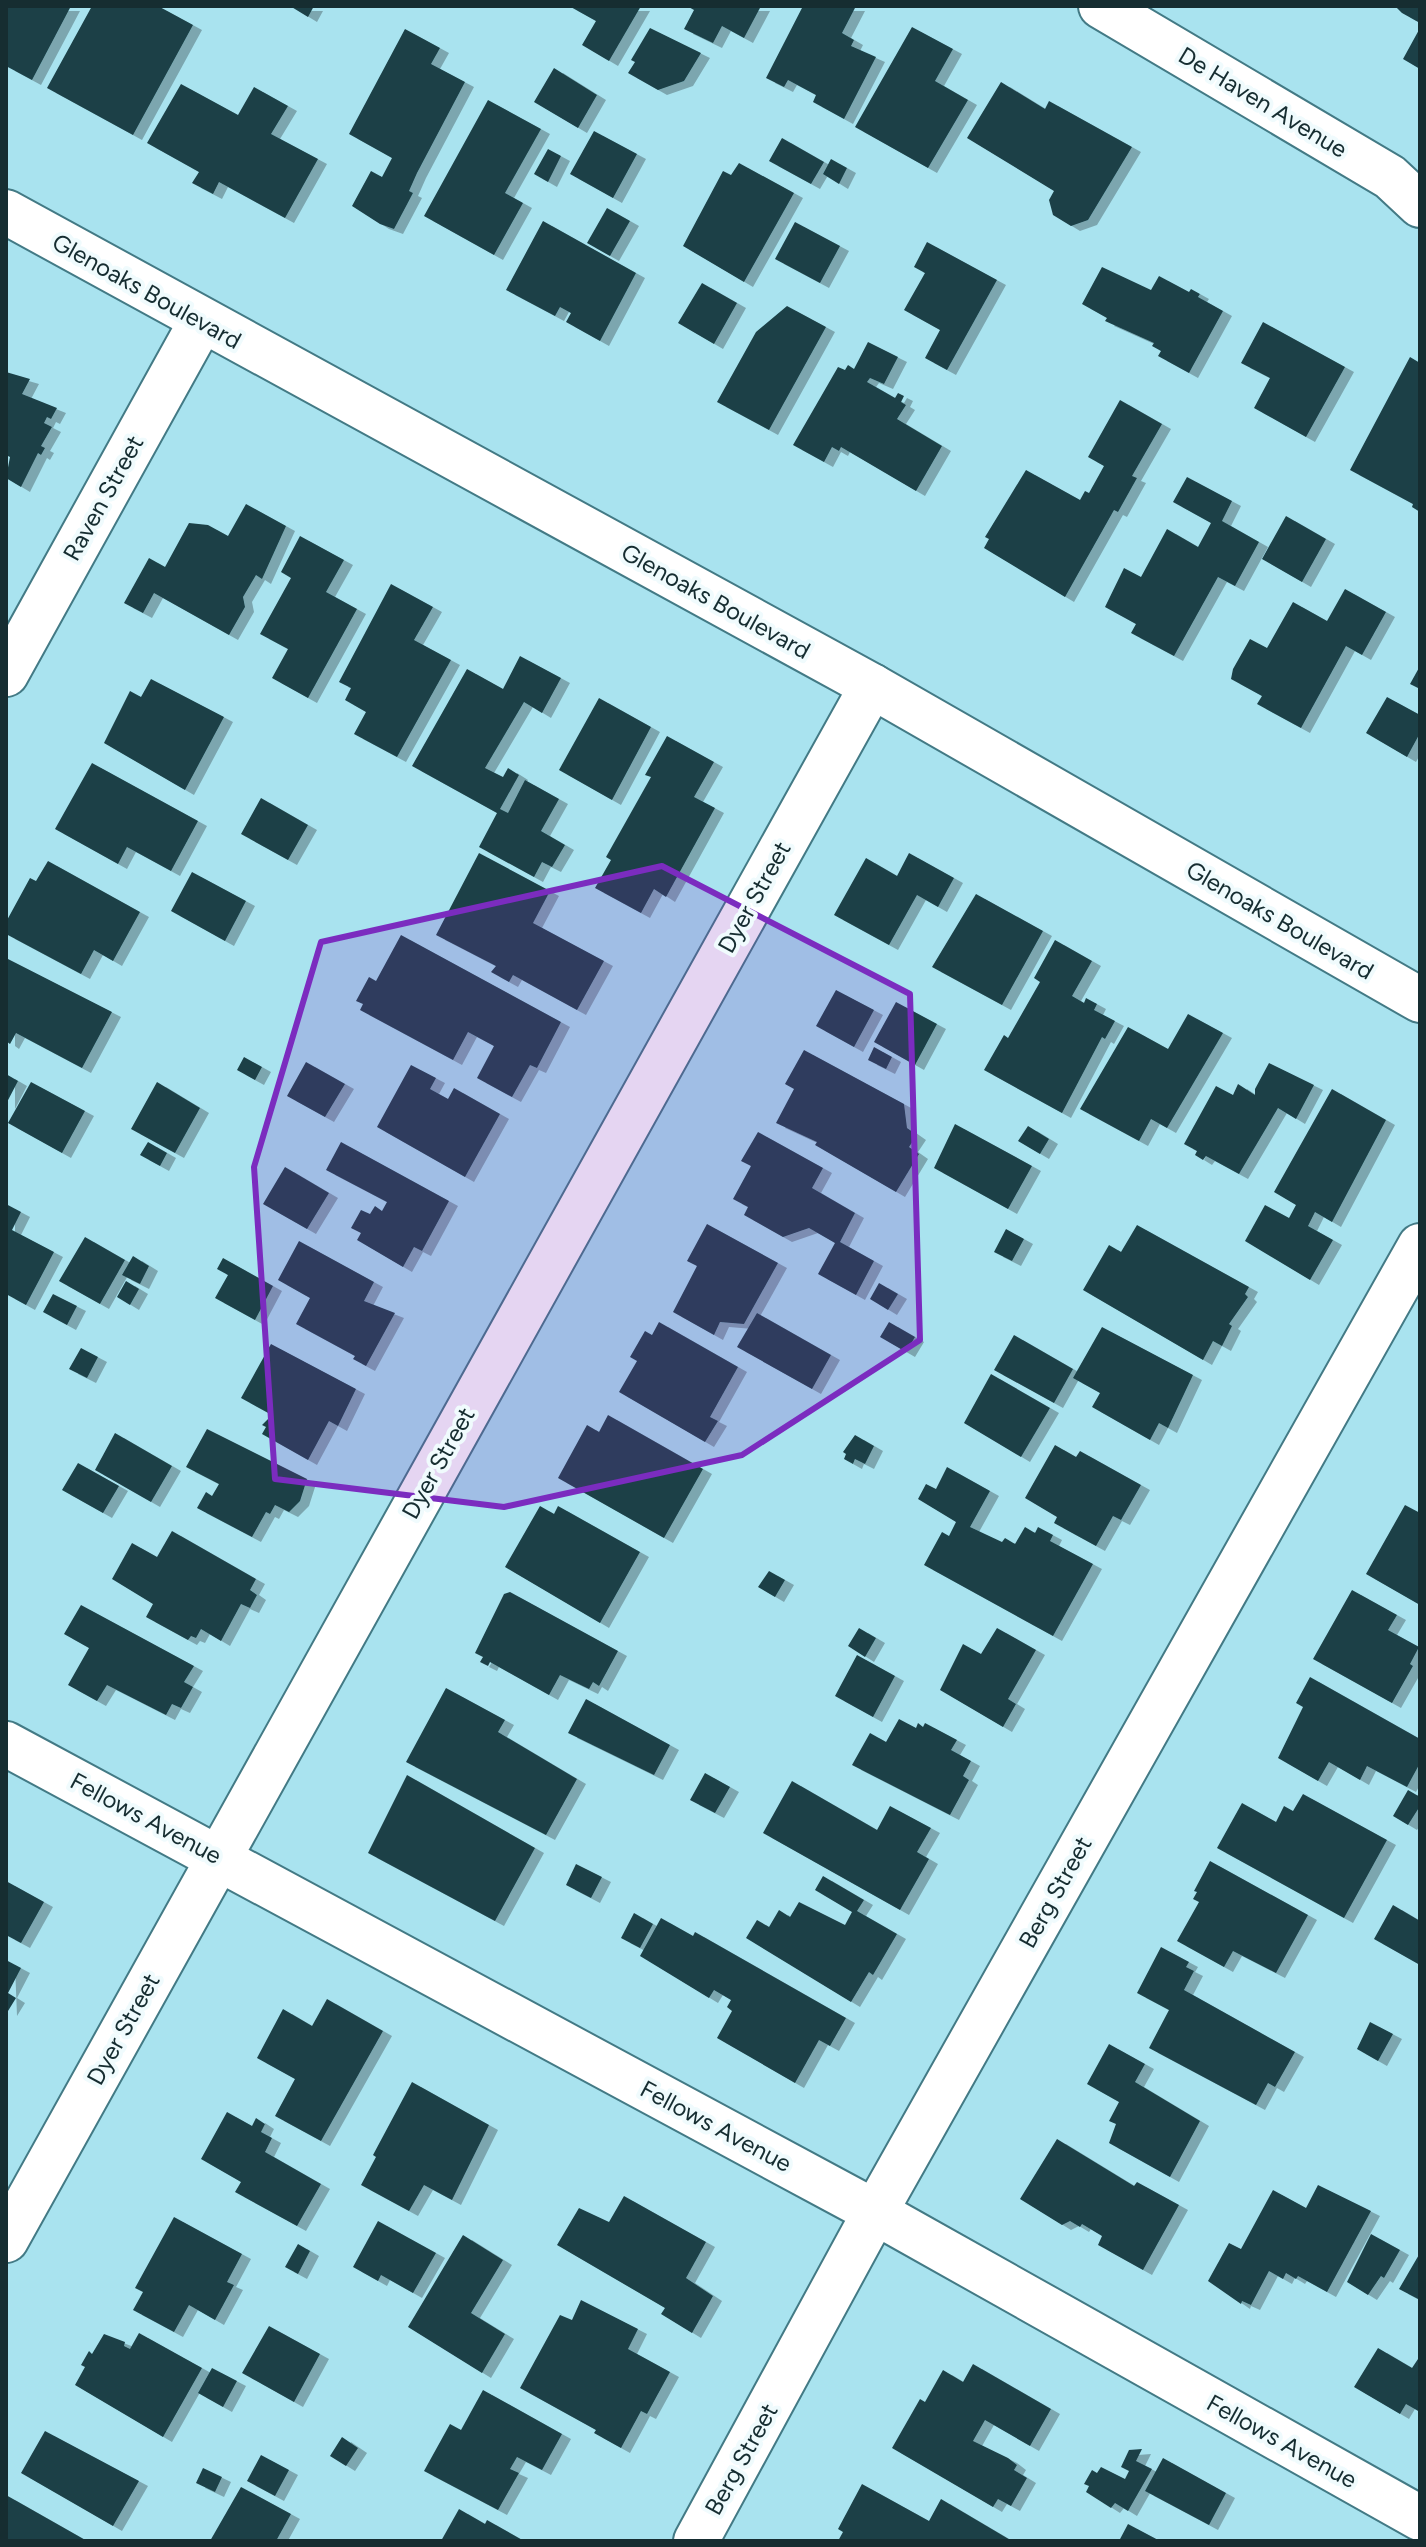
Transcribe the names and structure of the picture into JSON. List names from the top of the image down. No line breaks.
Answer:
{"streets":{"street":["De Haven Avenue","Glenoaks Boulevard","Raven Street","Dyer Street","Fellows Avenue","Berg Street"]},"crossings":[["Glenoaks Boulevard","Raven Street"],["Glenoaks Boulevard","Dyer Street"],["Dyer Street","Fellows Avenue"],["Fellows Avenue","Berg Street"]]}
